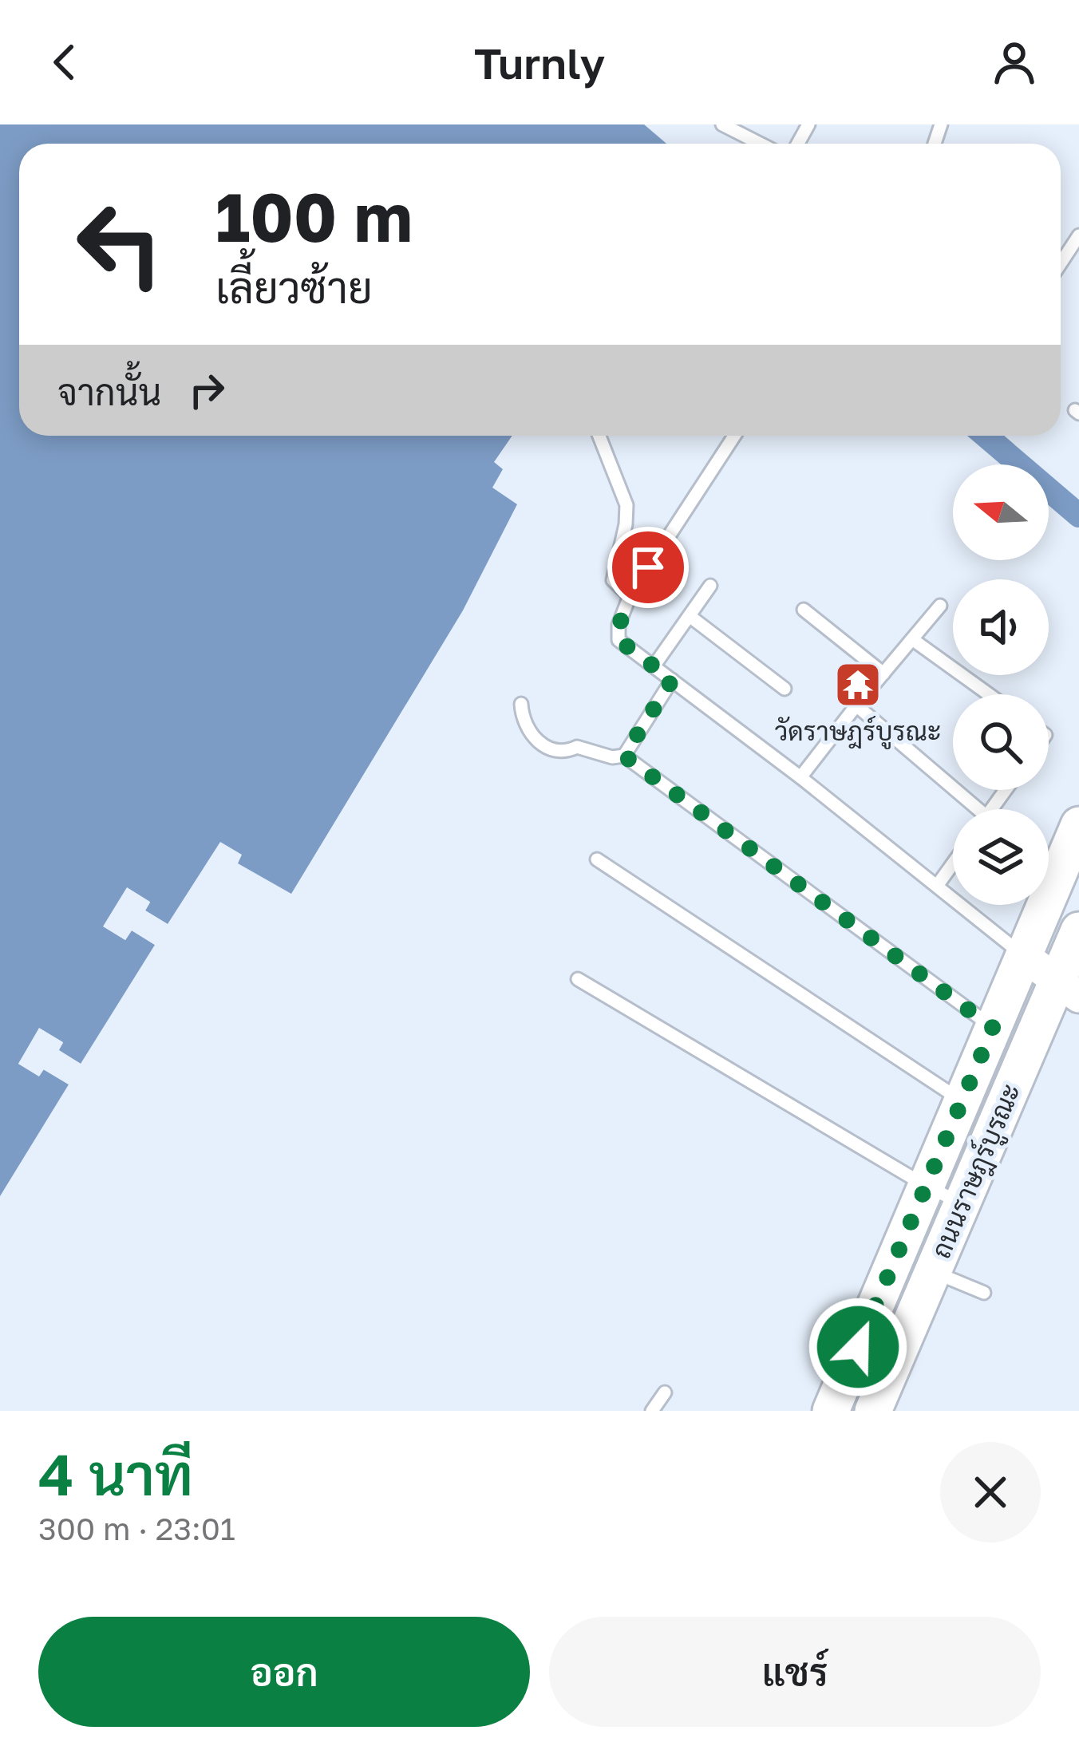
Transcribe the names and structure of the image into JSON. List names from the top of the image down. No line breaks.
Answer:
{"streets":{"main road":["ถนนราษฎร์บูรณะ"]},"places":{"temple":["วัดราษฎร์บูรณะ"]},"north":"left","page":{"header":"Turnly","turn":["100 m","เลี้ยวซ้าย"],"then":"จากนั้น","heading":["4 นาที","300 m · 23:01"],"buttons":["ออก","แชร์"]}}
